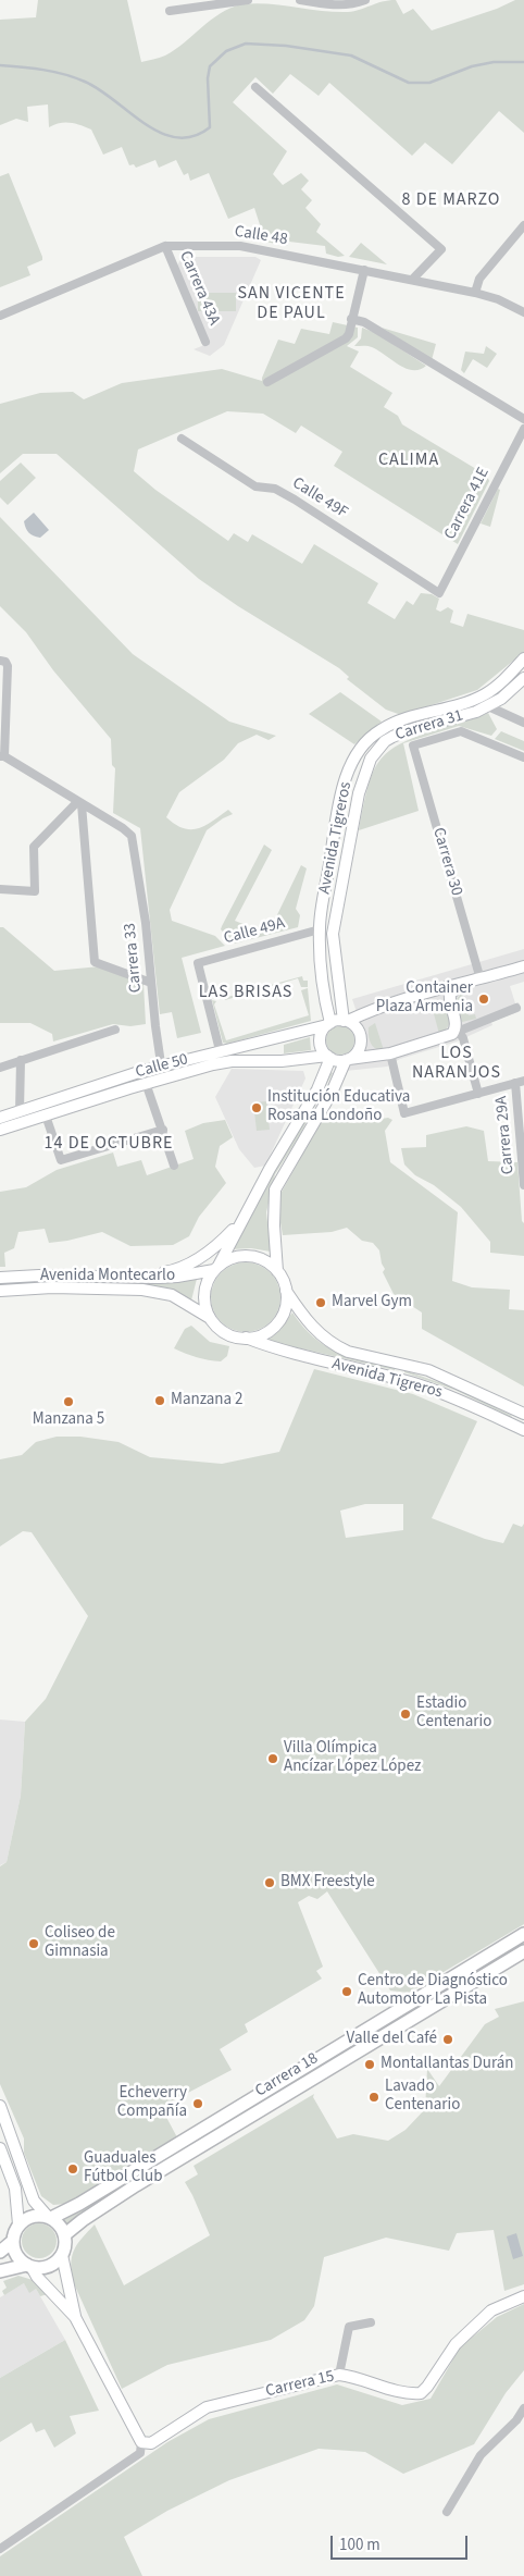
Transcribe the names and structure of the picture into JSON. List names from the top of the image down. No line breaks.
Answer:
{"streets":{"main road":["Carrera 31","Avenida Tigreros","Calle 50","Avenida Montecarlo","Carrera 18","Carrera 15"],"street":["Calle 48","Carrera 43A","Calle 49F","Carrera 41E","Carrera 30","Calle 49A","Carrera 33","Carrera 29A"]},"crossings":[["Calle 48","Carrera 43A"],["Calle 49F","Carrera 41E"],["Carrera 31","Avenida Tigreros"],["Carrera 31","Calle 50"],["Avenida Tigreros","Calle 49A"],["Avenida Tigreros","Calle 50"],["Avenida Tigreros","Avenida Montecarlo"],["Calle 49A","Calle 50"],["Carrera 33","Calle 50"]],"districts":["8 DE MARZO","SAN VICENTE DE PAUL","CALIMA","LAS BRISAS","LOS NARANJOS","14 DE OCTUBRE"],"places":["Container Plaza Armenia","Institución Educativa Rosana Londoño","Marvel Gym","Manzana 2","Manzana 5","Estadio Centenario","Villa Olímpica Ancízar López López","BMX Freestyle","Coliseo de Gimnasia","Centro de Diagnóstico Automotor La Pista","Valle del Café","Montallantas Durán","Lavado Centenario","Echeverry Compañía","Guaduales Fútbol Club"],"scale_bar":"100 m"}
